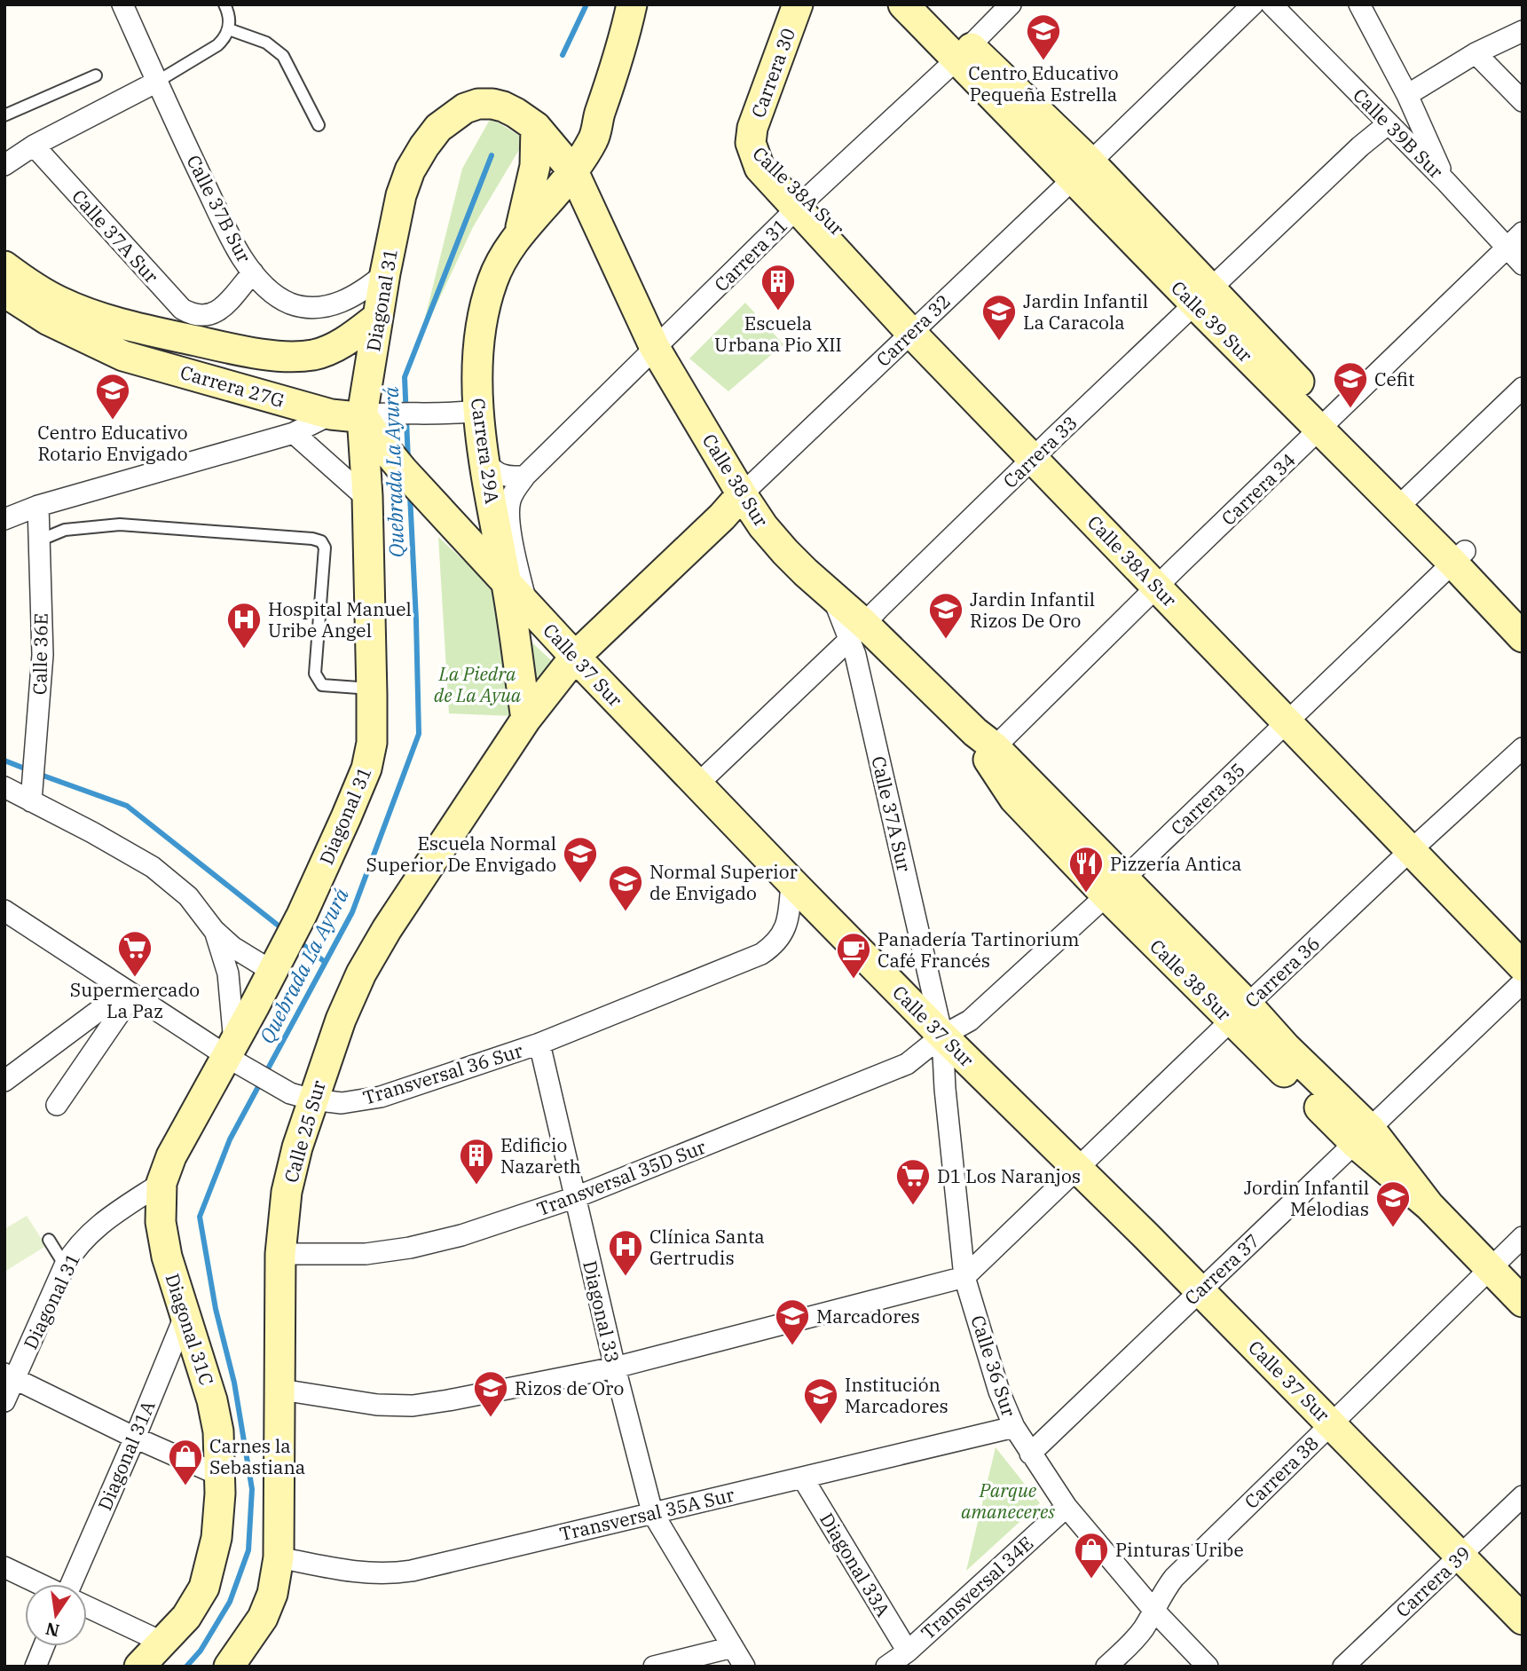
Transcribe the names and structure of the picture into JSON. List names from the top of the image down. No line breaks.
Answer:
{"streets":{"main road":["Carrera 30","Calle 38A Sur","Diagonal 31","Calle 39 Sur","Carrera 32","Carrera 27G","Carrera 29A","Calle 38 Sur","Calle 37 Sur","Calle 25 Sur","Diagonal 31C"],"street":["Calle 39B Sur","Calle 37B Sur","Calle 37A Sur","Carrera 31","Carrera 33","Carrera 34","Calle 36E","Carrera 35","Carrera 36","Transversal 36 Sur","Transversal 35D Sur","Carrera 37","Diagonal 33","Calle 36 Sur","Diagonal 31A","Carrera 38","Transversal 35A Sur","Diagonal 33A","Carrera 39","Transversal 34E"]},"crossings":[["Carrera 30","Calle 38A Sur"],["Calle 39B Sur","Carrera 32"],["Calle 39B Sur","Carrera 33"],["Calle 39B Sur","Carrera 34"],["Calle 38A Sur","Carrera 31"],["Calle 38A Sur","Carrera 32"],["Calle 38A Sur","Carrera 33"],["Calle 38A Sur","Carrera 34"],["Calle 38A Sur","Carrera 35"],["Calle 38A Sur","Carrera 36"],["Calle 37B Sur","Calle 37A Sur"],["Calle 37B Sur","Diagonal 31"],["Calle 37A Sur","Carrera 33"],["Calle 37A Sur","Calle 38 Sur"],["Calle 37A Sur","Calle 37 Sur"],["Calle 37A Sur","Carrera 35"],["Calle 37A Sur","Transversal 35D Sur"],["Calle 37A Sur","Calle 36 Sur"],["Carrera 31","Calle 39 Sur"],["Carrera 31","Carrera 29A"],["Carrera 31","Calle 38 Sur"],["Carrera 31","Calle 37 Sur"],["Diagonal 31","Carrera 27G"],["Diagonal 31","Carrera 29A"],["Diagonal 31","Calle 38 Sur"],["Diagonal 31","Calle 37 Sur"],["Diagonal 31","Transversal 36 Sur"],["Diagonal 31","Diagonal 31C"],["Calle 39 Sur","Carrera 32"],["Calle 39 Sur","Carrera 33"],["Calle 39 Sur","Carrera 34"],["Calle 39 Sur","Carrera 35"],["Carrera 32","Calle 38 Sur"],["Carrera 32","Calle 37 Sur"],["Carrera 32","Calle 25 Sur"],["Carrera 27G","Carrera 29A"],["Carrera 27G","Calle 37 Sur"],["Carrera 29A","Calle 38 Sur"],["Carrera 29A","Calle 37 Sur"],["Carrera 29A","Calle 25 Sur"],["Carrera 33","Calle 38 Sur"],["Carrera 33","Calle 37 Sur"],["Calle 38 Sur","Carrera 34"],["Calle 38 Sur","Carrera 35"],["Calle 38 Sur","Carrera 36"],["Calle 38 Sur","Carrera 37"],["Calle 38 Sur","Carrera 38"],["Calle 37 Sur","Carrera 35"],["Calle 37 Sur","Carrera 36"],["Calle 37 Sur","Transversal 36 Sur"],["Calle 37 Sur","Calle 25 Sur"],["Calle 37 Sur","Transversal 35D Sur"],["Calle 37 Sur","Carrera 37"],["Calle 37 Sur","Calle 36 Sur"],["Calle 37 Sur","Carrera 38"],["Calle 37 Sur","Carrera 39"],["Carrera 35","Transversal 35D Sur"],["Carrera 35","Calle 36 Sur"],["Carrera 36","Calle 36 Sur"],["Transversal 36 Sur","Calle 25 Sur"],["Transversal 36 Sur","Diagonal 33"],["Calle 25 Sur","Transversal 35D Sur"],["Calle 25 Sur","Transversal 35A Sur"],["Transversal 35D Sur","Diagonal 33"],["Transversal 35D Sur","Calle 36 Sur"],["Carrera 37","Calle 36 Sur"],["Diagonal 33","Transversal 35A Sur"],["Diagonal 31C","Diagonal 31A"],["Calle 36 Sur","Carrera 38"],["Calle 36 Sur","Transversal 35A Sur"],["Calle 36 Sur","Transversal 34E"],["Transversal 35A Sur","Diagonal 33A"],["Diagonal 33A","Transversal 34E"]],"water":["Quebrada La Ayurá"],"parks":["La Piedra de La Ayua","Parque amaneceres"],"places":{"school or university":["Centro Educativo Pequeña Estrella","Jardin Infantil La Caracola","Cefit","Centro Educativo Rotario Envigado","Jardin Infantil Rizos De Oro","Escuela Normal Superior De Envigado","Normal Superior de Envigado","Jordin Infantil Melodias","Marcadores","Rizos de Oro","Institución Marcadores"],"building":["Escuela Urbana Pio XII","Edificio Nazareth"],"hospital":["Hospital Manuel Uribe Angel","Clínica Santa Gertrudis"],"restaurant":["Pizzería Antica"],"supermarket":["Supermercado La Paz","D1 Los Naranjos"],"cafe":["Panadería Tartinorium Café Francés"],"shop":["Carnes la Sebastiana","Pinturas Uribe"]},"north":"bottom"}
